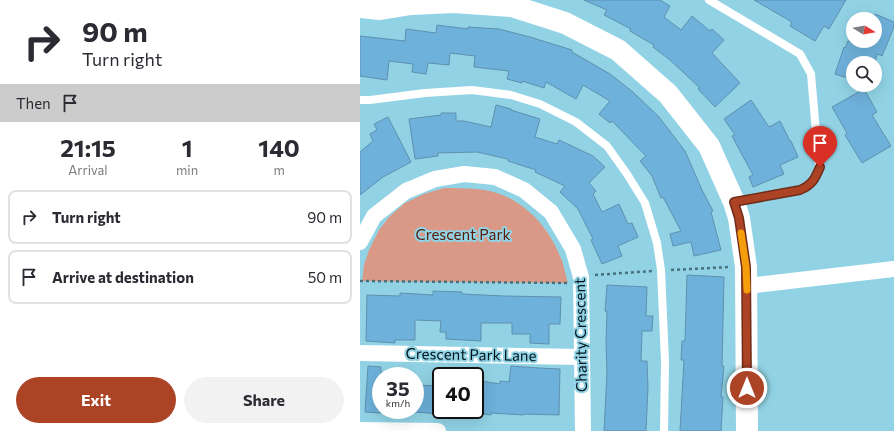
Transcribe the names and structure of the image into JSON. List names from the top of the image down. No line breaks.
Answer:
{"streets":{"street":["Charity Crescent","Crescent Park Lane"]},"crossings":[["Charity Crescent","Crescent Park Lane"]],"parks":["Crescent Park"],"north":"right","page":{"turn":["90 m","Turn right"],"then":"Then","eta":["21:15","Arrival","1","min","140","m"],"list":[{"name":"Turn right","value":"90 m"},{"name":"Arrive at destination","value":"50 m"}],"speed":"35 km/h","limit":"40","buttons":["Exit","Share"]}}
